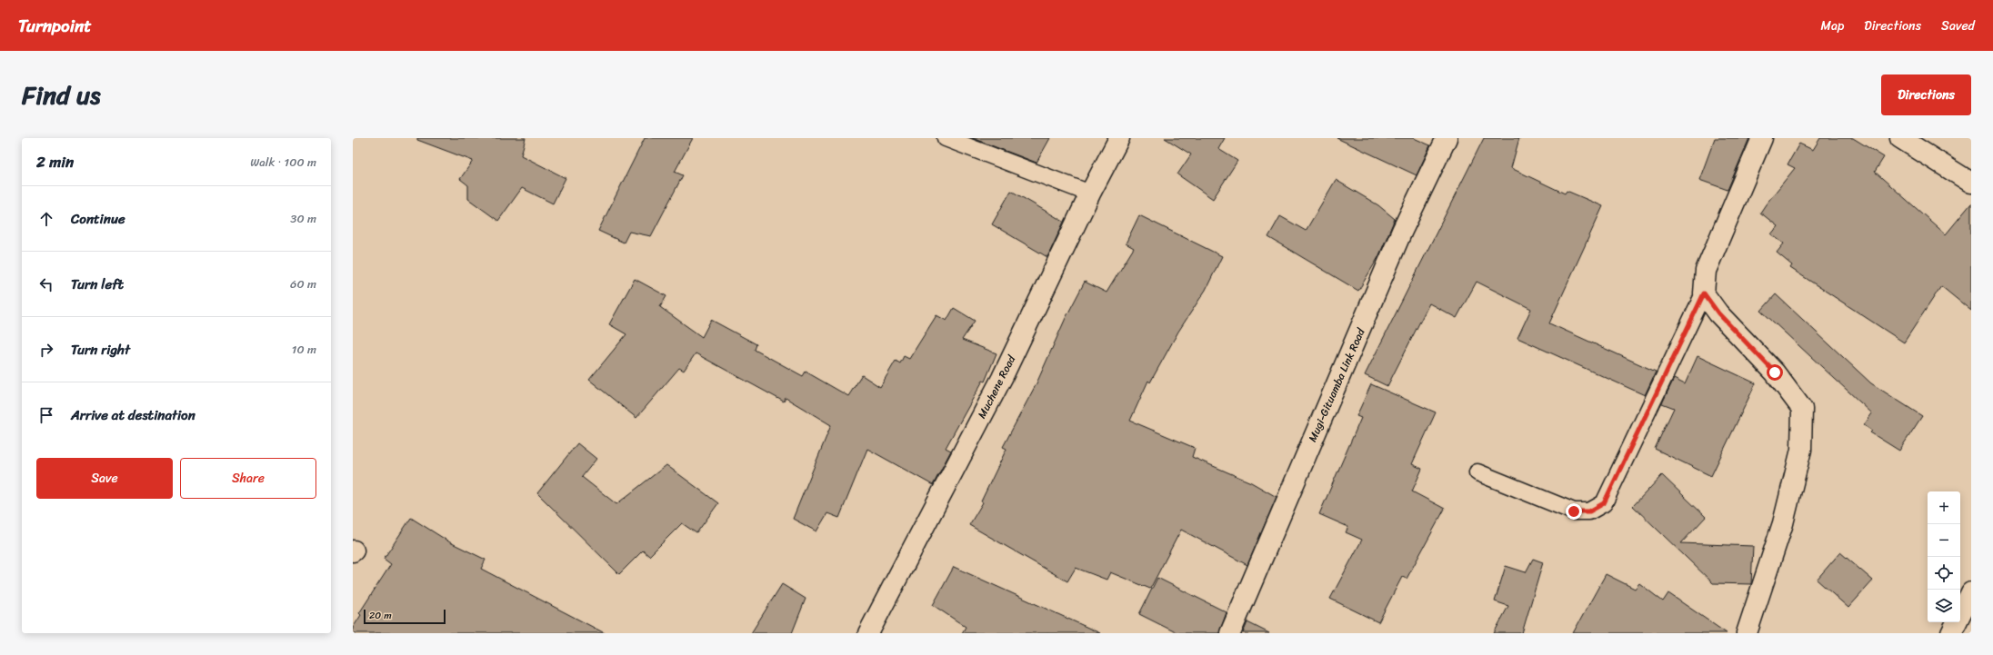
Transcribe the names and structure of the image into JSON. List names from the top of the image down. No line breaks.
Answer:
{"streets":{"street":["Mugi-Gituamba Link Road","Muchene Road"]},"scale_bar":"20 m","page":{"header":"Turnpoint","nav":["Map","Directions","Saved"],"title":"Find us","buttons":["Directions",["Save","Share"]],"heading":["2 min","Walk · 100 m"],"list":[["Continue","30 m"],["Turn left","60 m"],["Turn right","10 m"],"Arrive at destination"],"map_buttons":["+","−"],"scale":"20 m"}}
